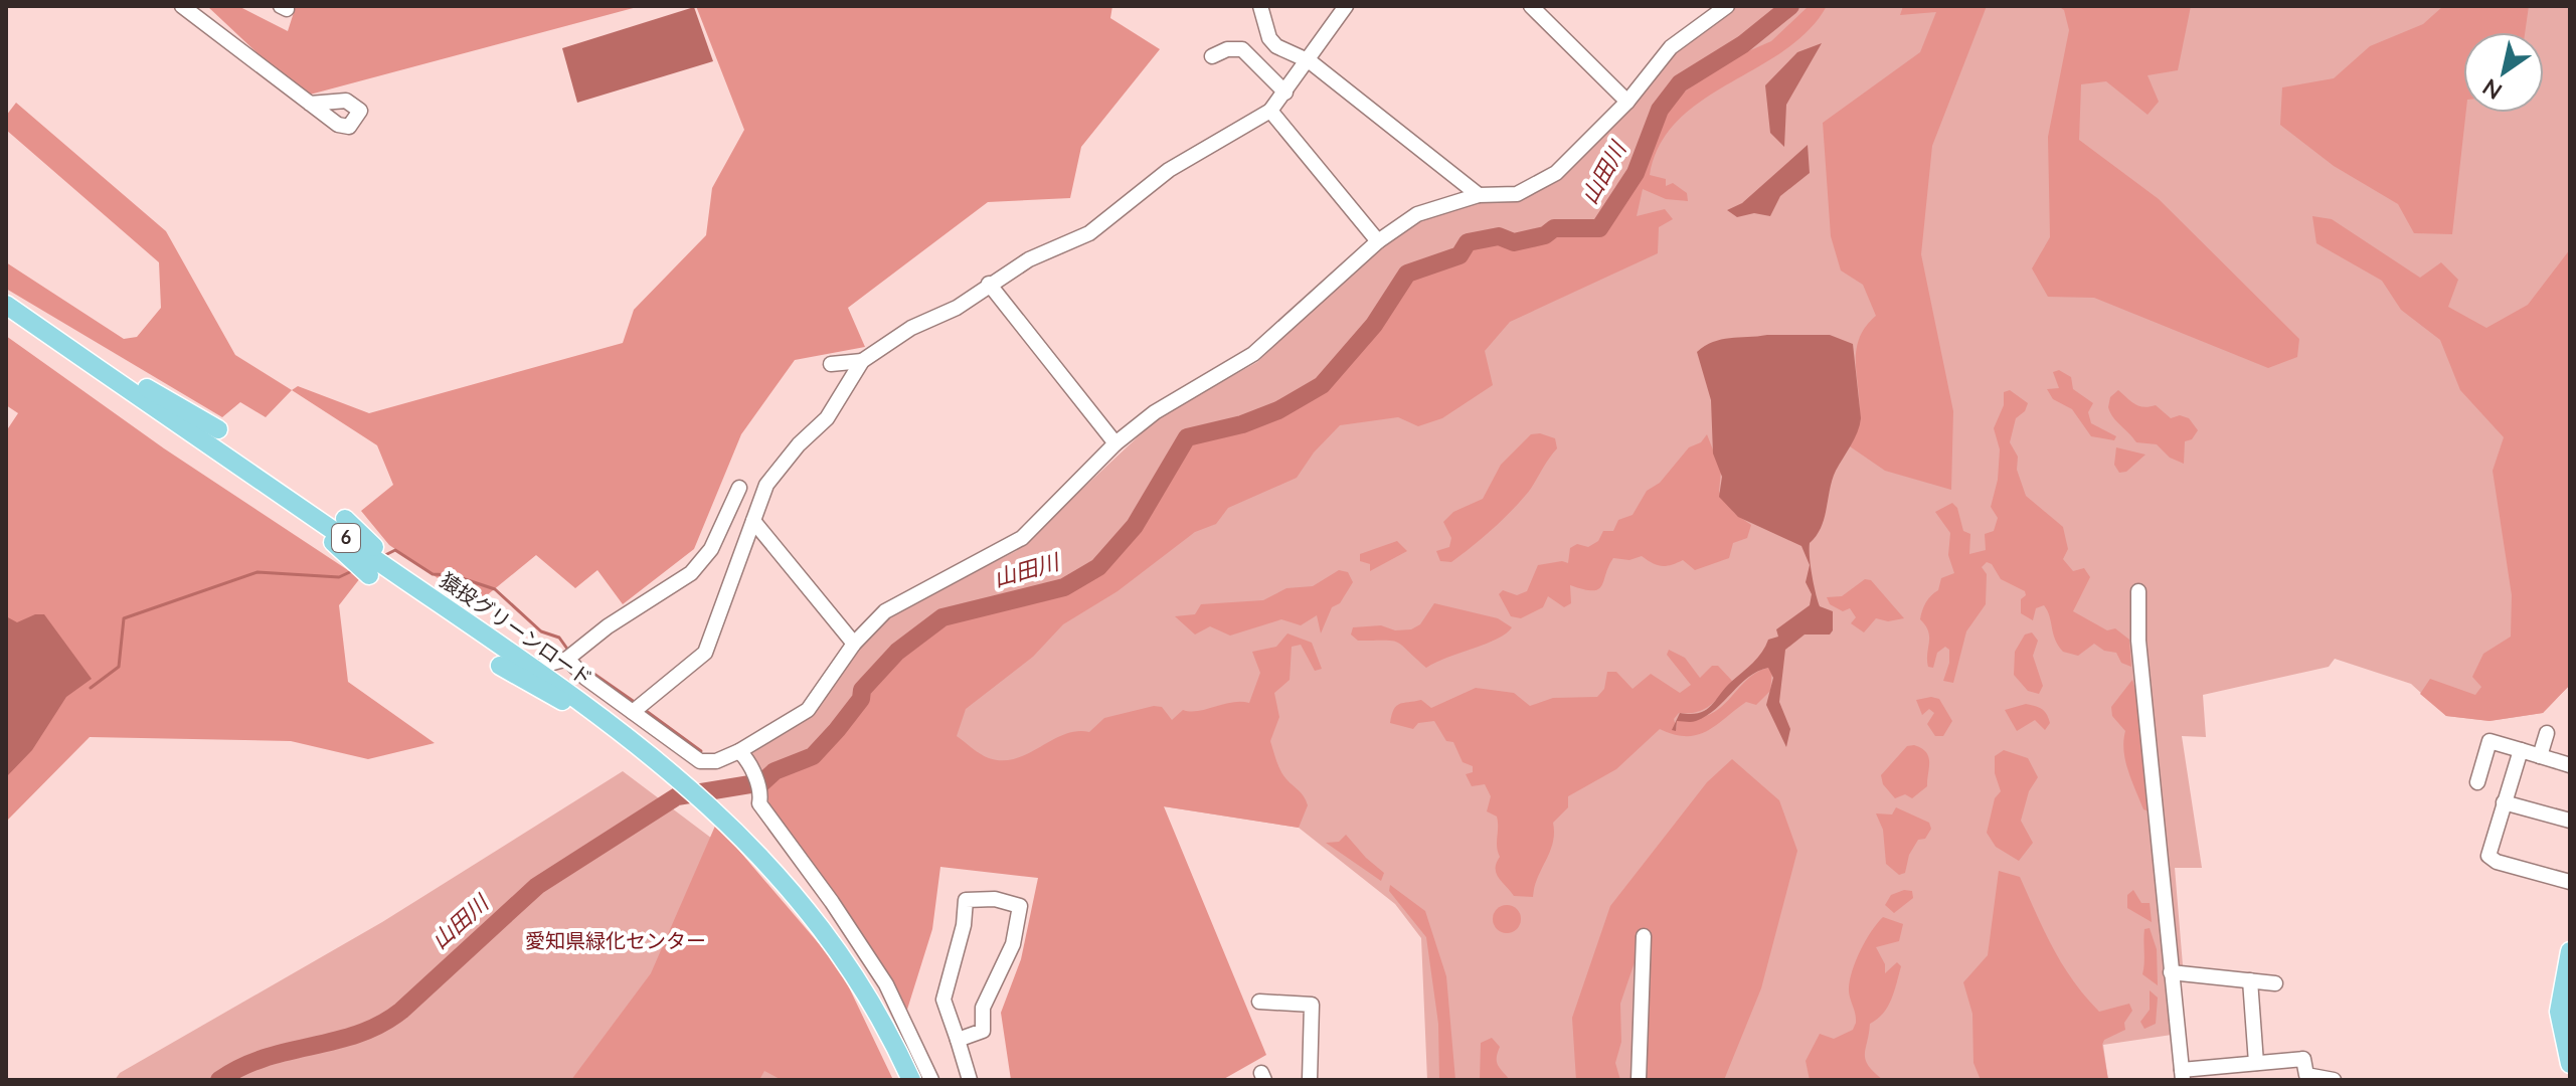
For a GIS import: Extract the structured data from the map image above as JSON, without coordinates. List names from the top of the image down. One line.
{"streets":{"main road":["6","猿投グリーンロード"]},"water":["山田川"],"parks":["愛知県緑化センター"],"north":"bottom left"}
